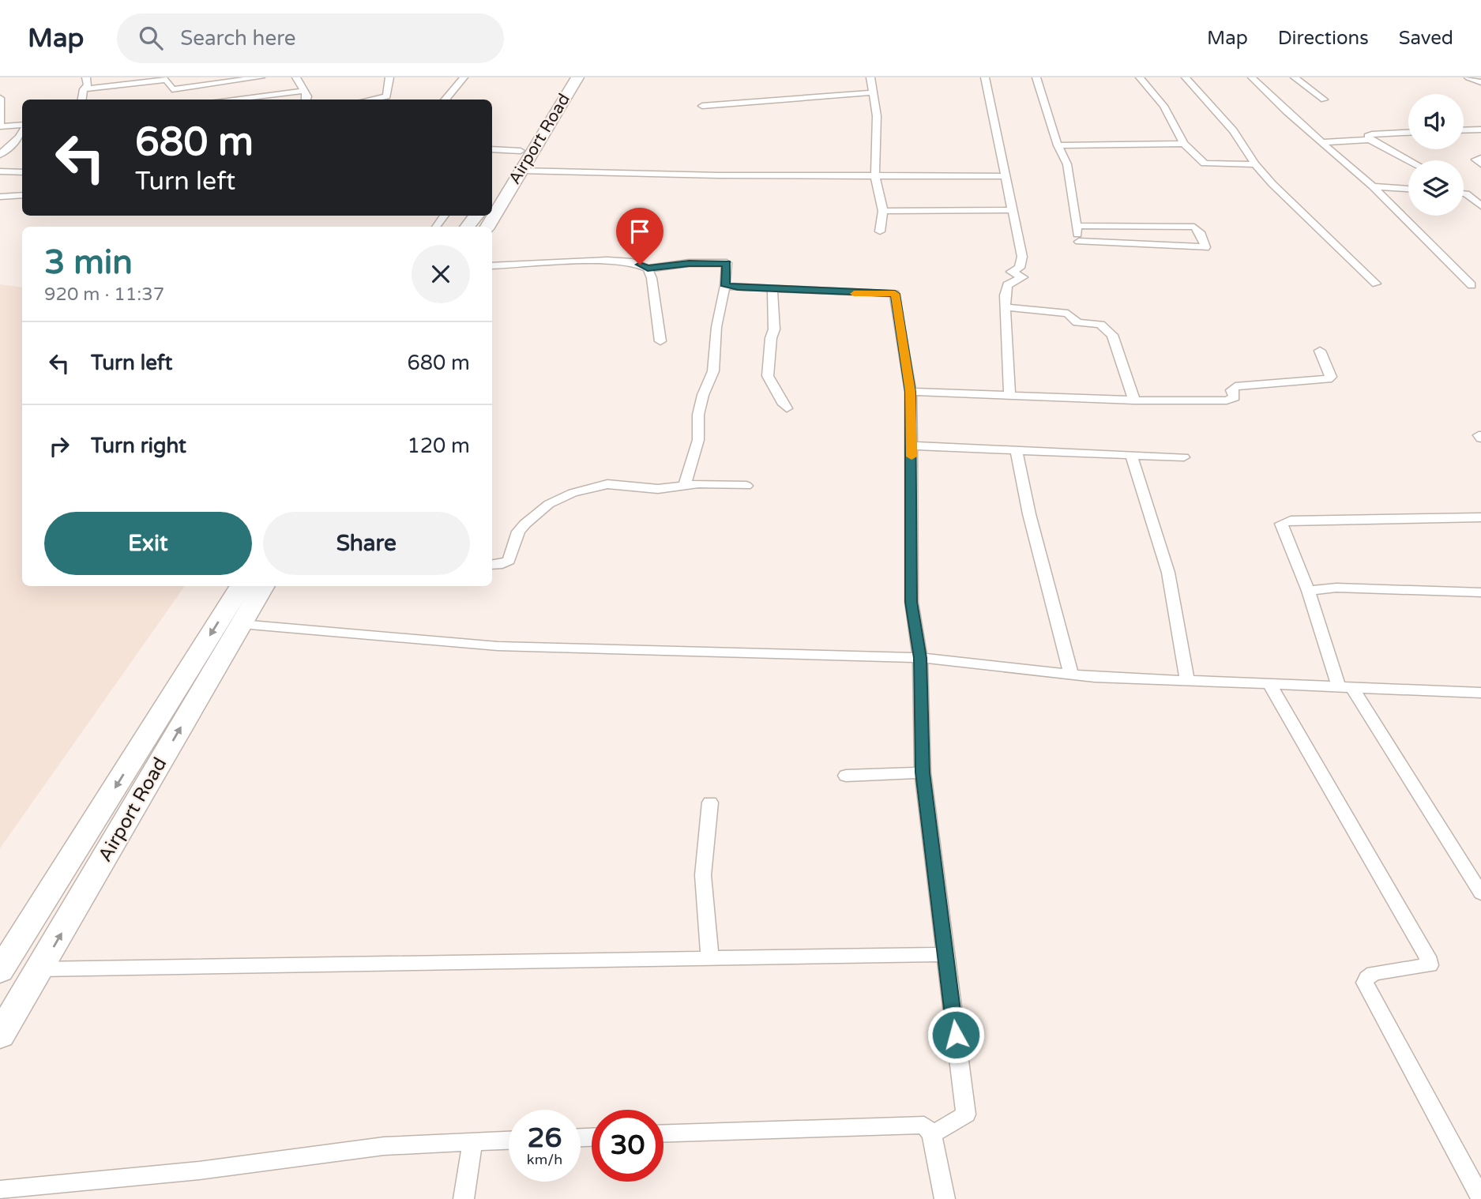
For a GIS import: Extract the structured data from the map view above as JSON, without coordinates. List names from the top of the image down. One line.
{"streets":{"highway":["Airport Road"]},"page":{"header":"Map","search":"Search here","nav":["Map","Directions","Saved"],"turn":["680 m","Turn left"],"heading":["3 min","920 m · 11:37"],"list":[{"name":"Turn left","value":"680 m"},{"name":"Turn right","value":"120 m"}],"buttons":["Exit","Share"],"speed":"26 km/h","limit":"30"}}
